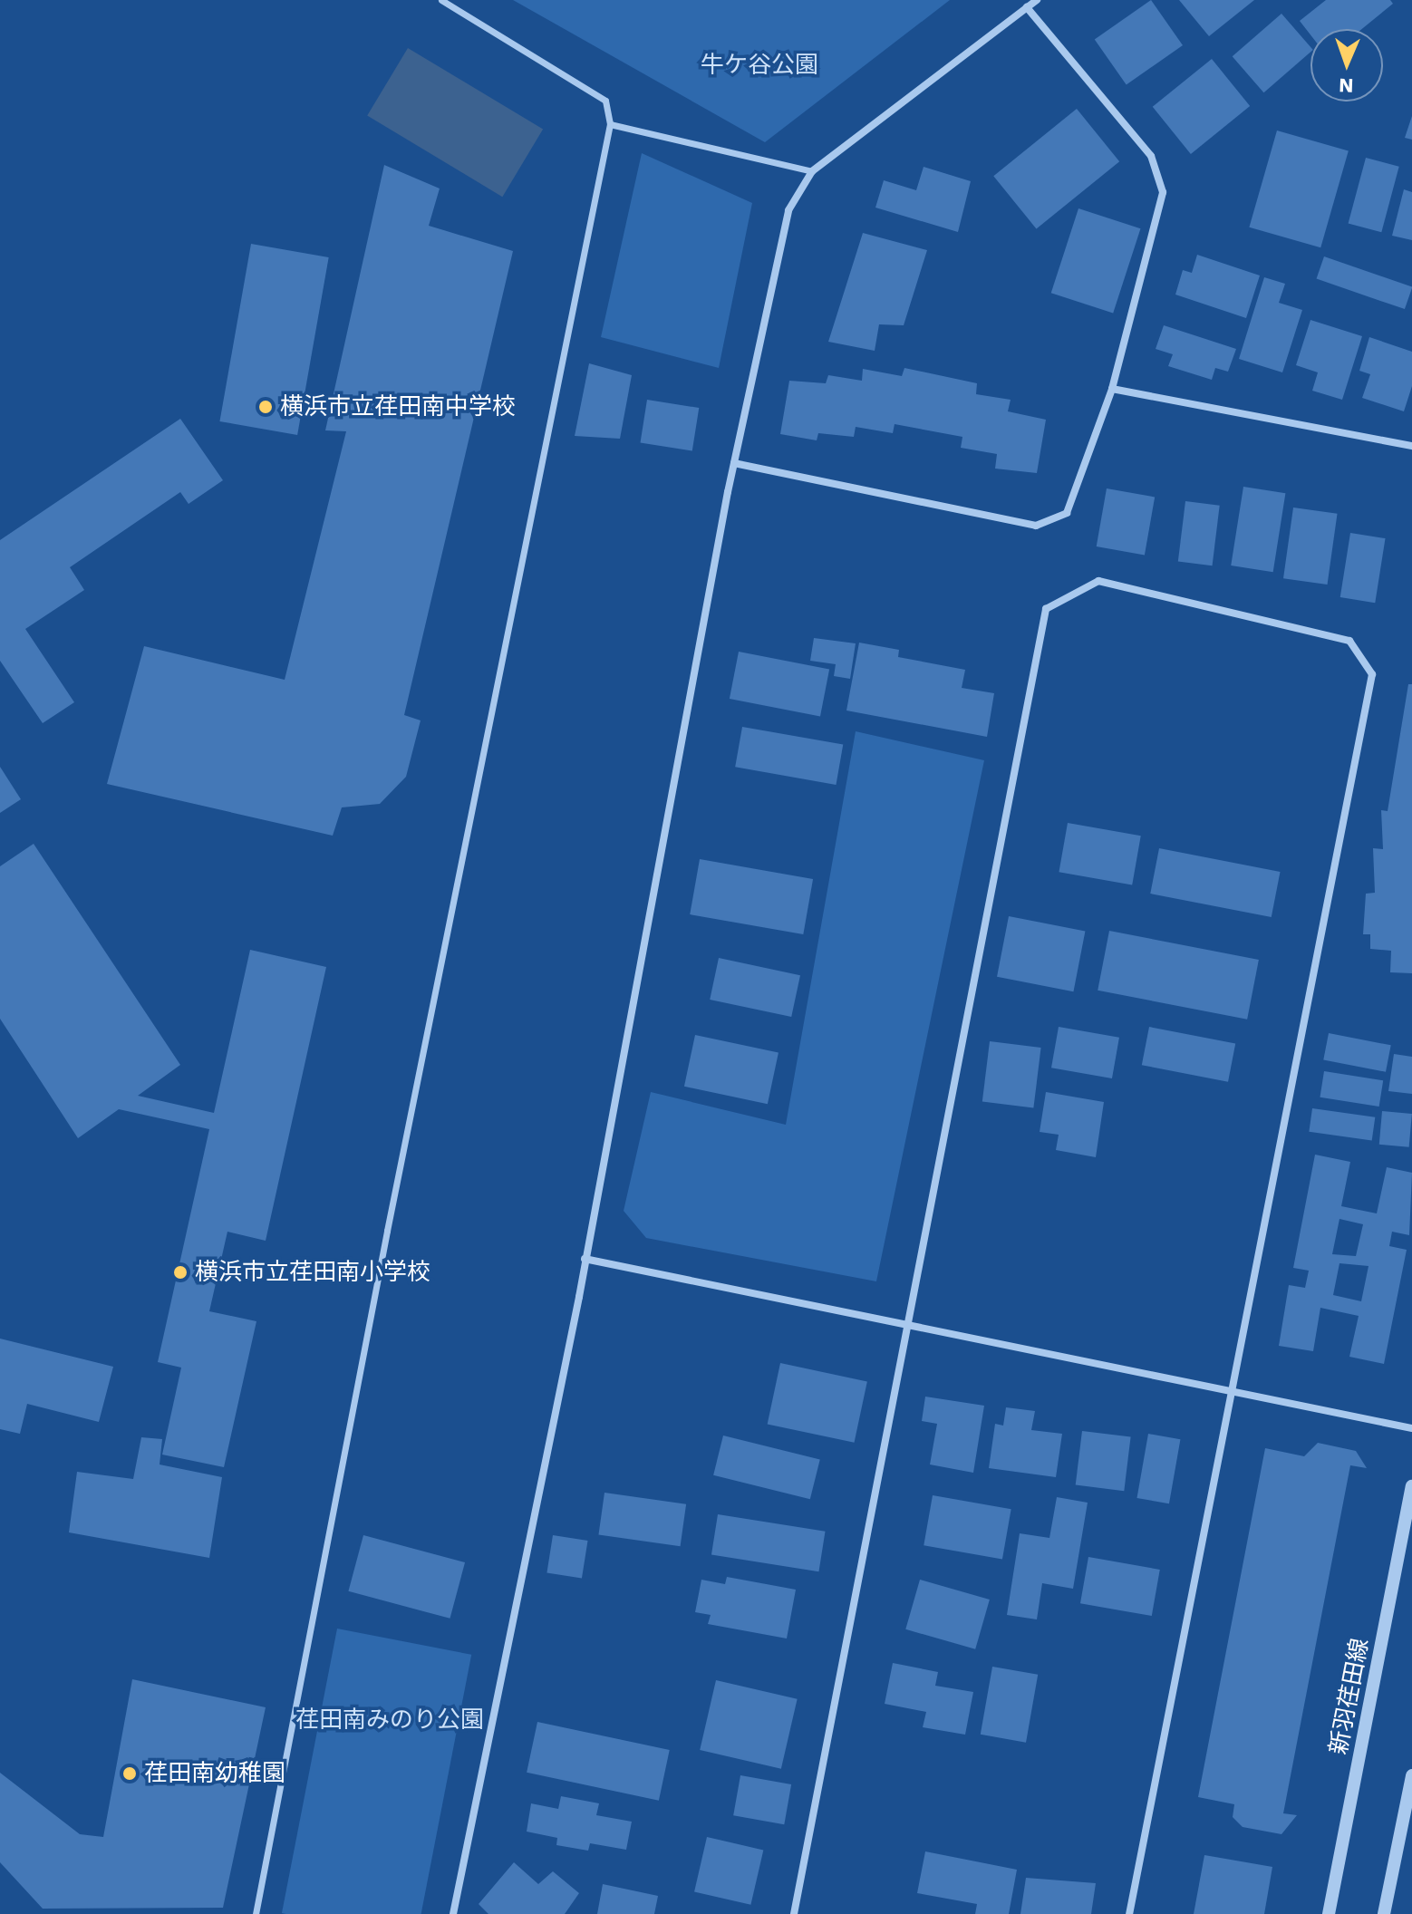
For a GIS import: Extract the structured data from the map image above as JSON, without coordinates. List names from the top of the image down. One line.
{"streets":{"street":["新羽荏田線"]},"parks":["牛ケ谷公園","荏田南みのり公園"],"places":["横浜市立荏田南中学校","横浜市立荏田南小学校","荏田南幼稚園"],"north":"bottom"}
